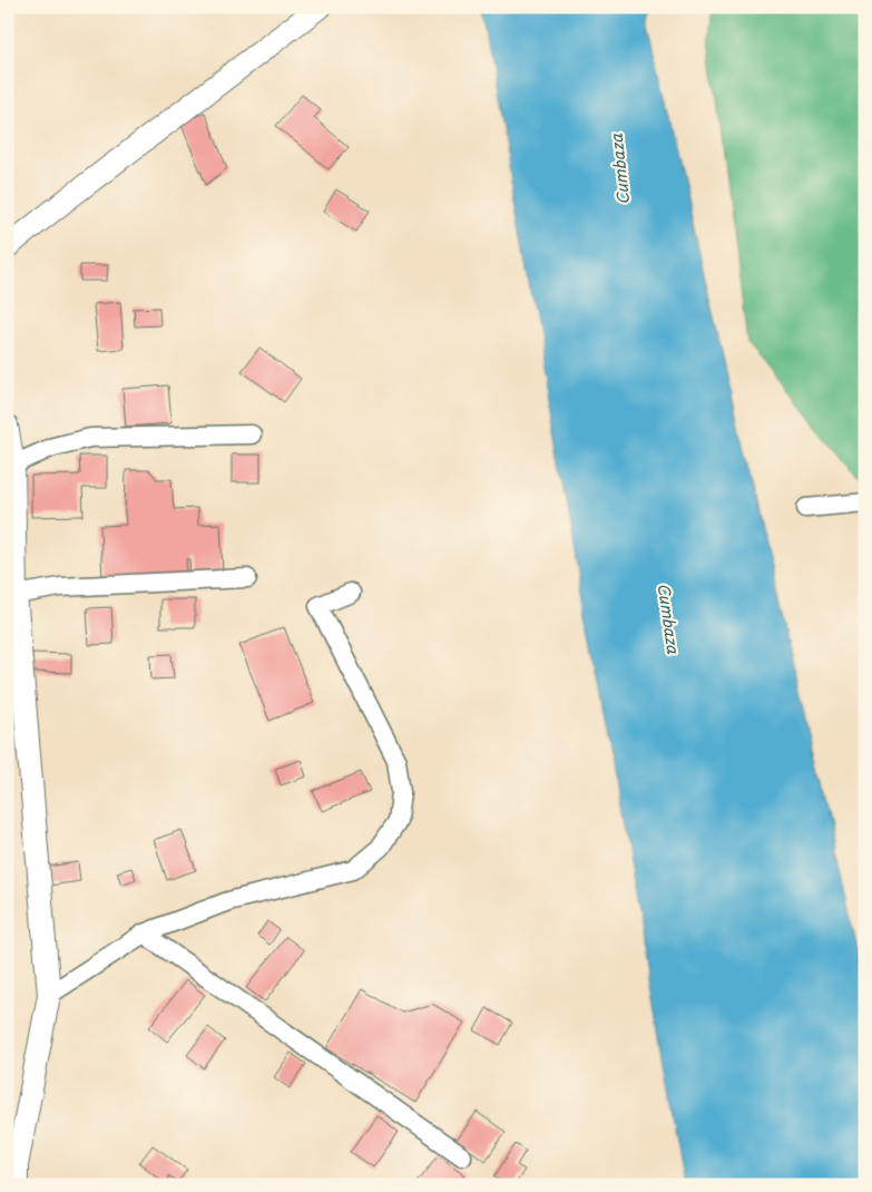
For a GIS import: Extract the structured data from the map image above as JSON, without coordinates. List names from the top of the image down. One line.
{"water":["Cumbaza"]}
